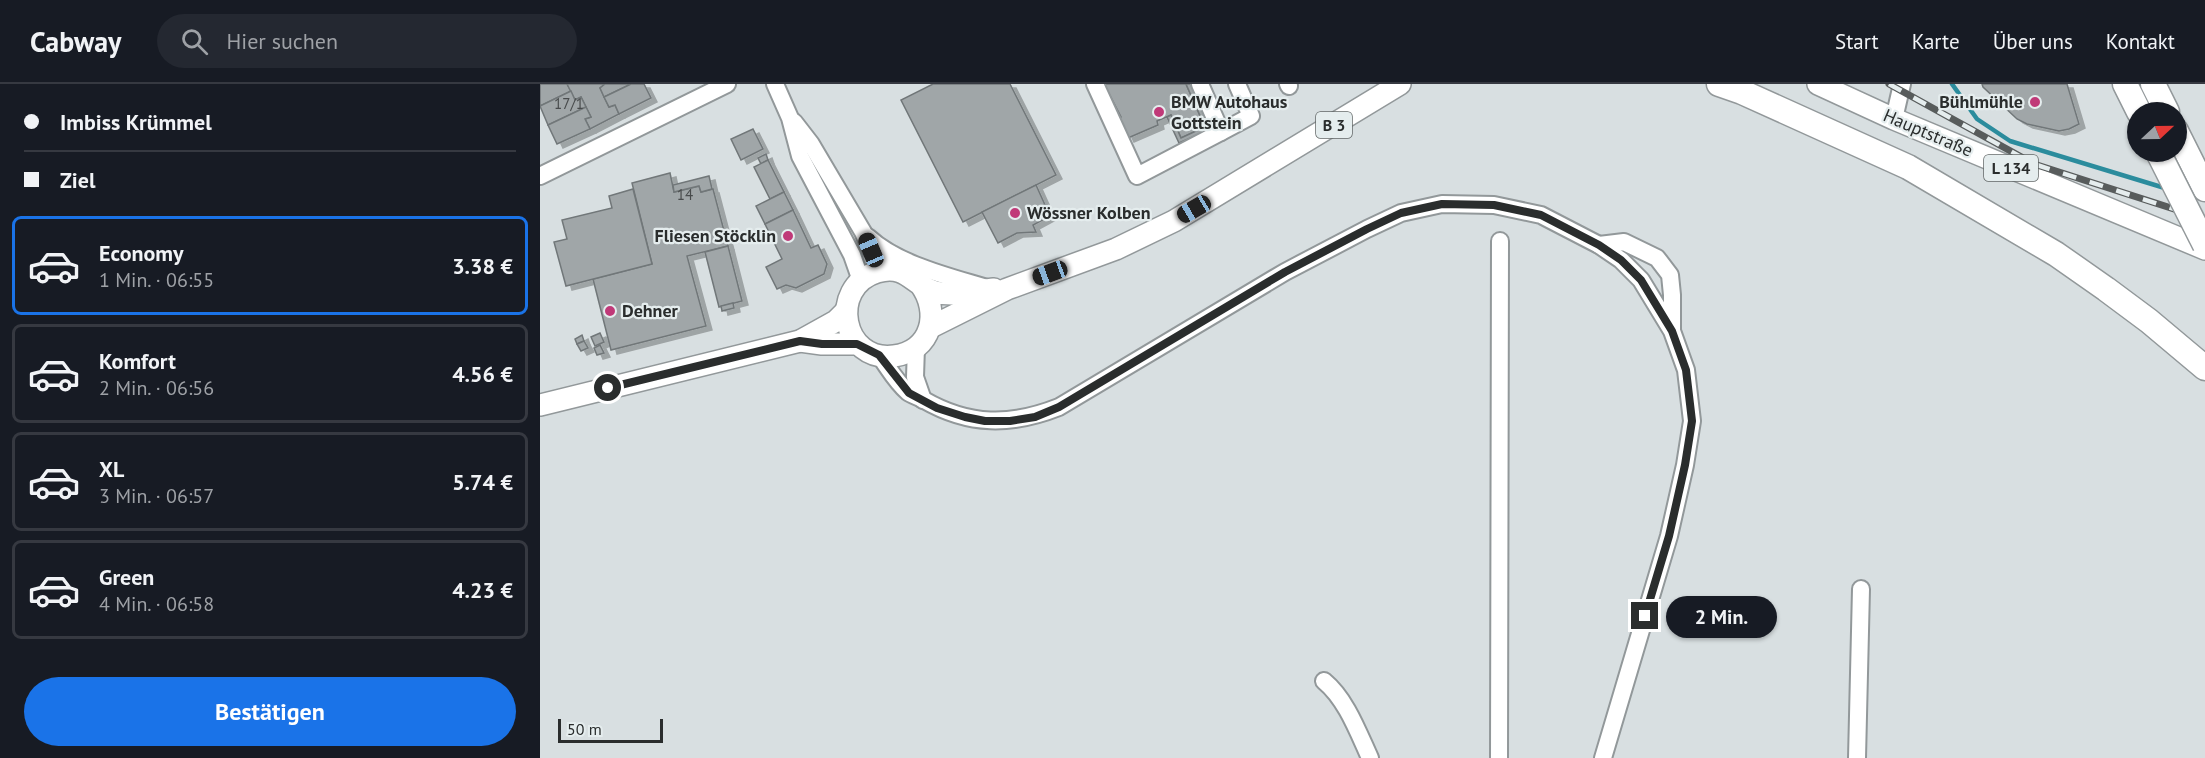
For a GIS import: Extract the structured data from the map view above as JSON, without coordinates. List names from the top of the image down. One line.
{"streets":{"main road":["B 3","Hauptstraße","L 134"]},"places":["Bühlmühle","BMW Autohaus Gottstein","Wössner Kolben","Fliesen Stöcklin","Dehner"],"house_numbers":["17/1","14"],"scale_bar":"50 m","north":"right","page":{"header":"Cabway","search":"Hier suchen","nav":["Start","Karte","Über uns","Kontakt"],"banner":["Imbiss Krümmel","Ziel"],"list":[{"name":"Economy","note":"1 Min. · 06:55","value":"3.38 €"},{"name":"Komfort","note":"2 Min. · 06:56","value":"4.56 €"},{"name":"XL","note":"3 Min. · 06:57","value":"5.74 €"},{"name":"Green","note":"4 Min. · 06:58","value":"4.23 €"}],"bubble":"2 Min.","buttons":"Bestätigen","scale":"50 m"}}
